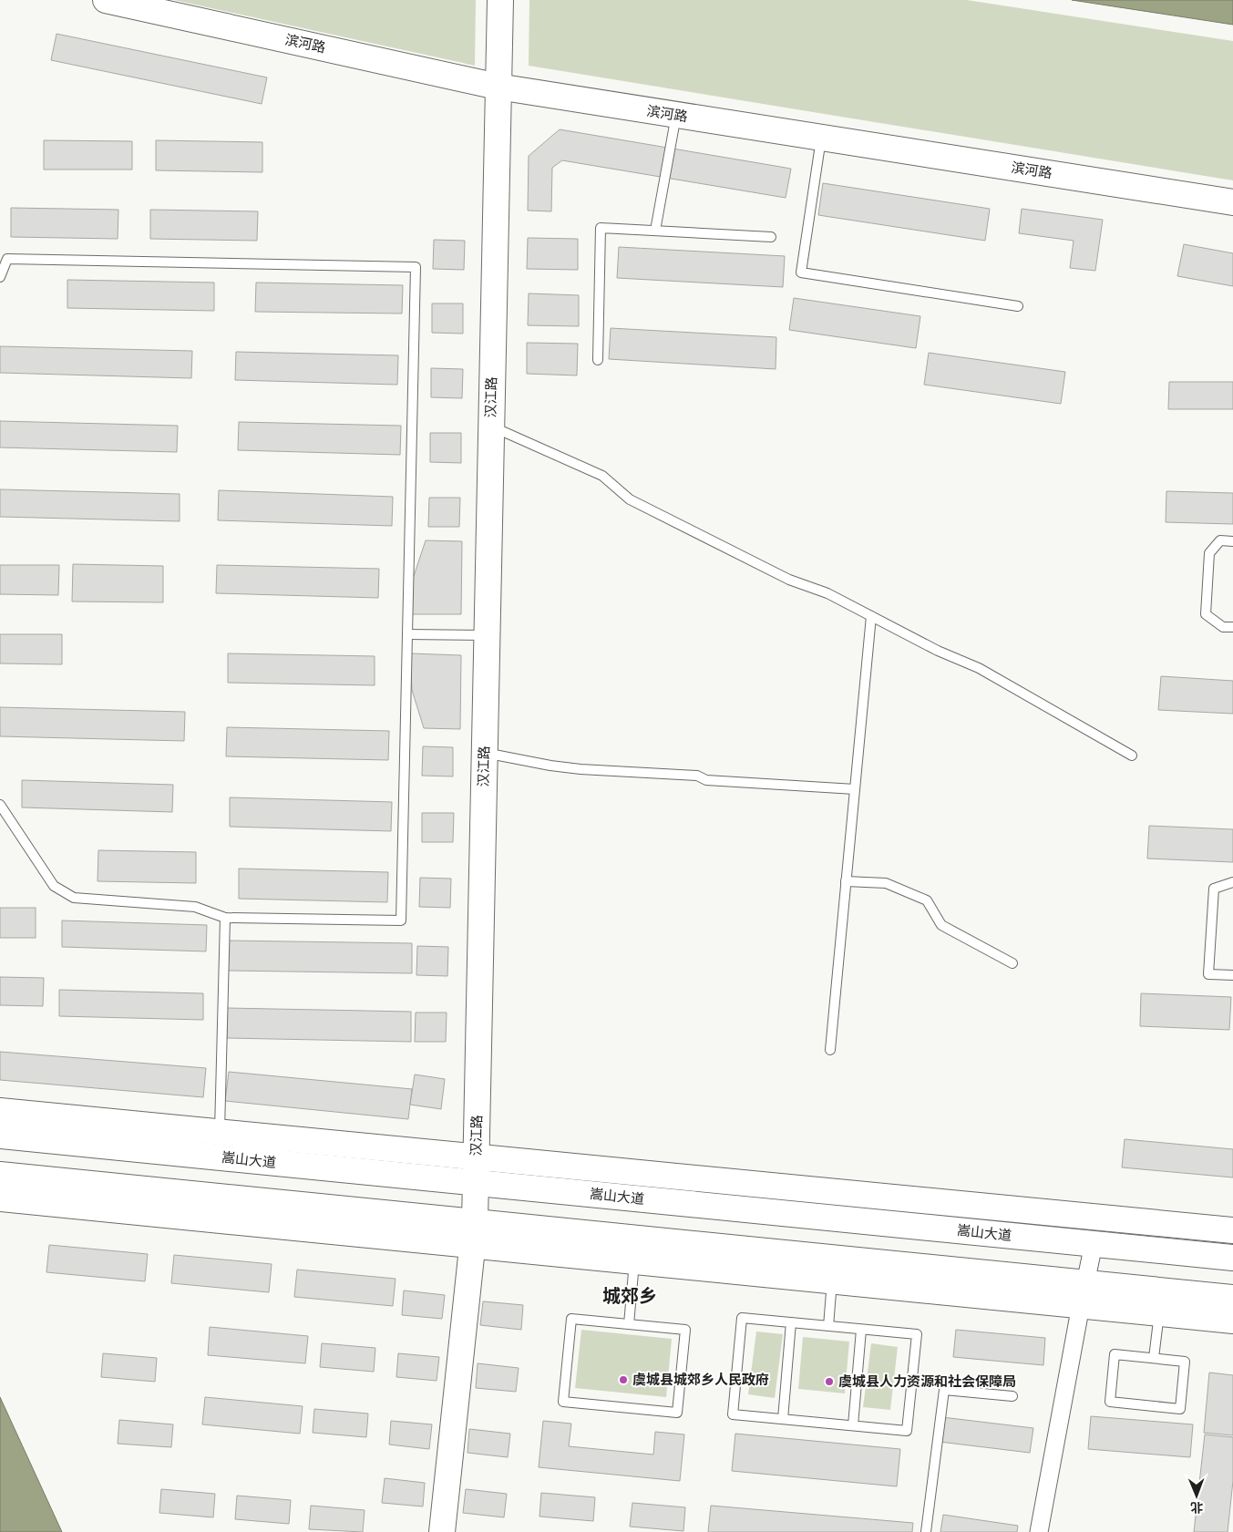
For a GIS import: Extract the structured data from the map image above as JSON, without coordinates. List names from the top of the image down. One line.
{"streets":{"main road":["滨河路","汉江路","嵩山大道"]},"crossings":[["滨河路","汉江路"],["汉江路","嵩山大道"]],"districts":["城郊乡"],"places":["虞城县城郊乡人民政府","虞城县人力资源和社会保障局"],"north":"bottom"}
